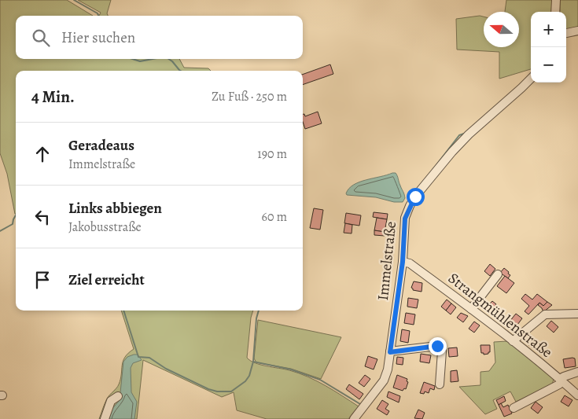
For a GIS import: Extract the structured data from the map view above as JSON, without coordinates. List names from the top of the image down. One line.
{"streets":{"street":["Immelstraße","Strangmühlenstraße"]},"crossings":[["Immelstraße","Strangmühlenstraße"]],"north":"left","page":{"map_buttons":["+","−"],"search":"Hier suchen","heading":["4 Min.","Zu Fuß · 250 m"],"list":[["Geradeaus","Immelstraße","190 m"],["Links abbiegen","Jakobusstraße","60 m"],"Ziel erreicht"]}}
